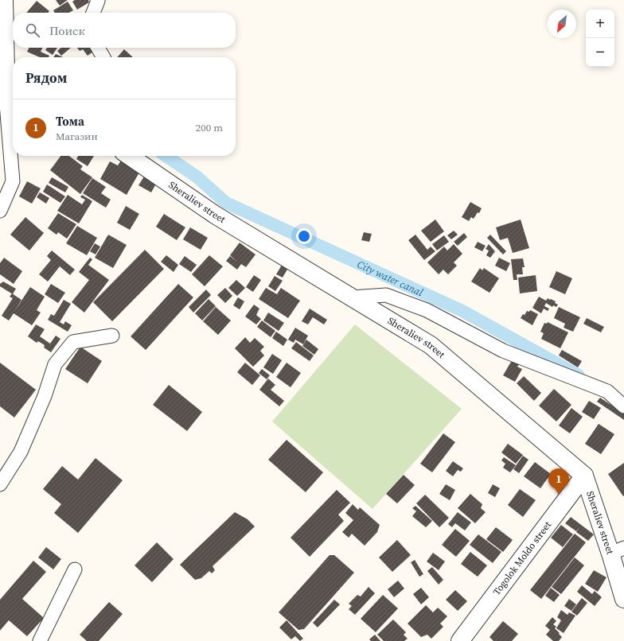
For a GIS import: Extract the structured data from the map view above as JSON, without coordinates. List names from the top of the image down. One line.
{"streets":{"street":["Sheraliev street","Togolok Moldo street"]},"crossings":[["Sheraliev street","Togolok Moldo street"]],"water":["City water canal"],"north":"bottom left","page":{"map_buttons":["+","−"],"search":"Поиск","heading":"Рядом","list":[{"mark":"1","name":"Тома","note":"Магазин","value":"200 m"}],"pins":"1"}}
